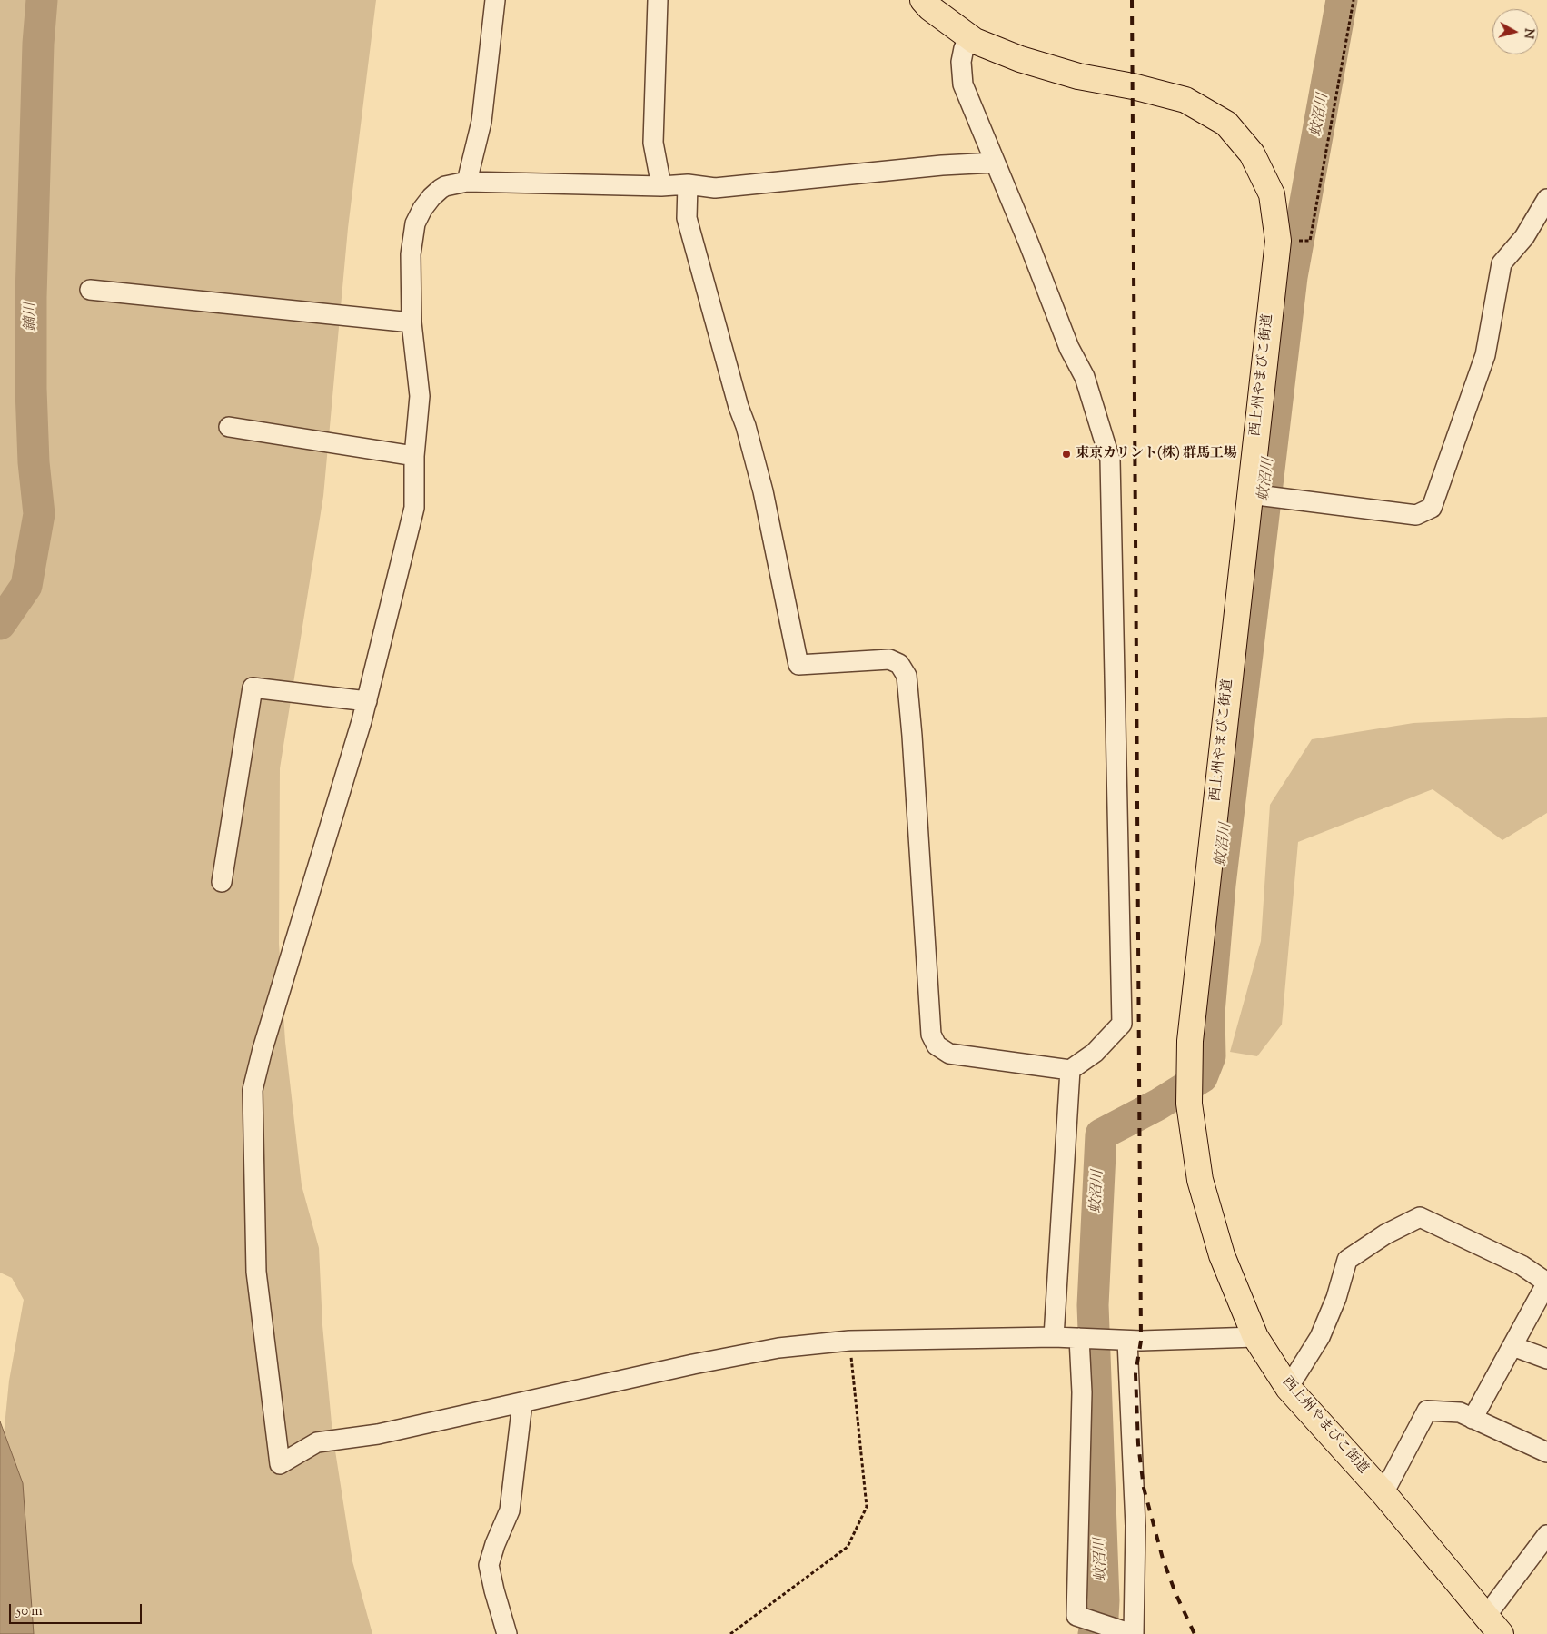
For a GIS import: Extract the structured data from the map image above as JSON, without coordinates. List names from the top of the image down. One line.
{"streets":{"highway":["西上州やまびこ街道"]},"water":["蚊沼川","鏑川"],"places":["東京カリント(株) 群馬工場"],"scale_bar":"50 m","north":"right"}
